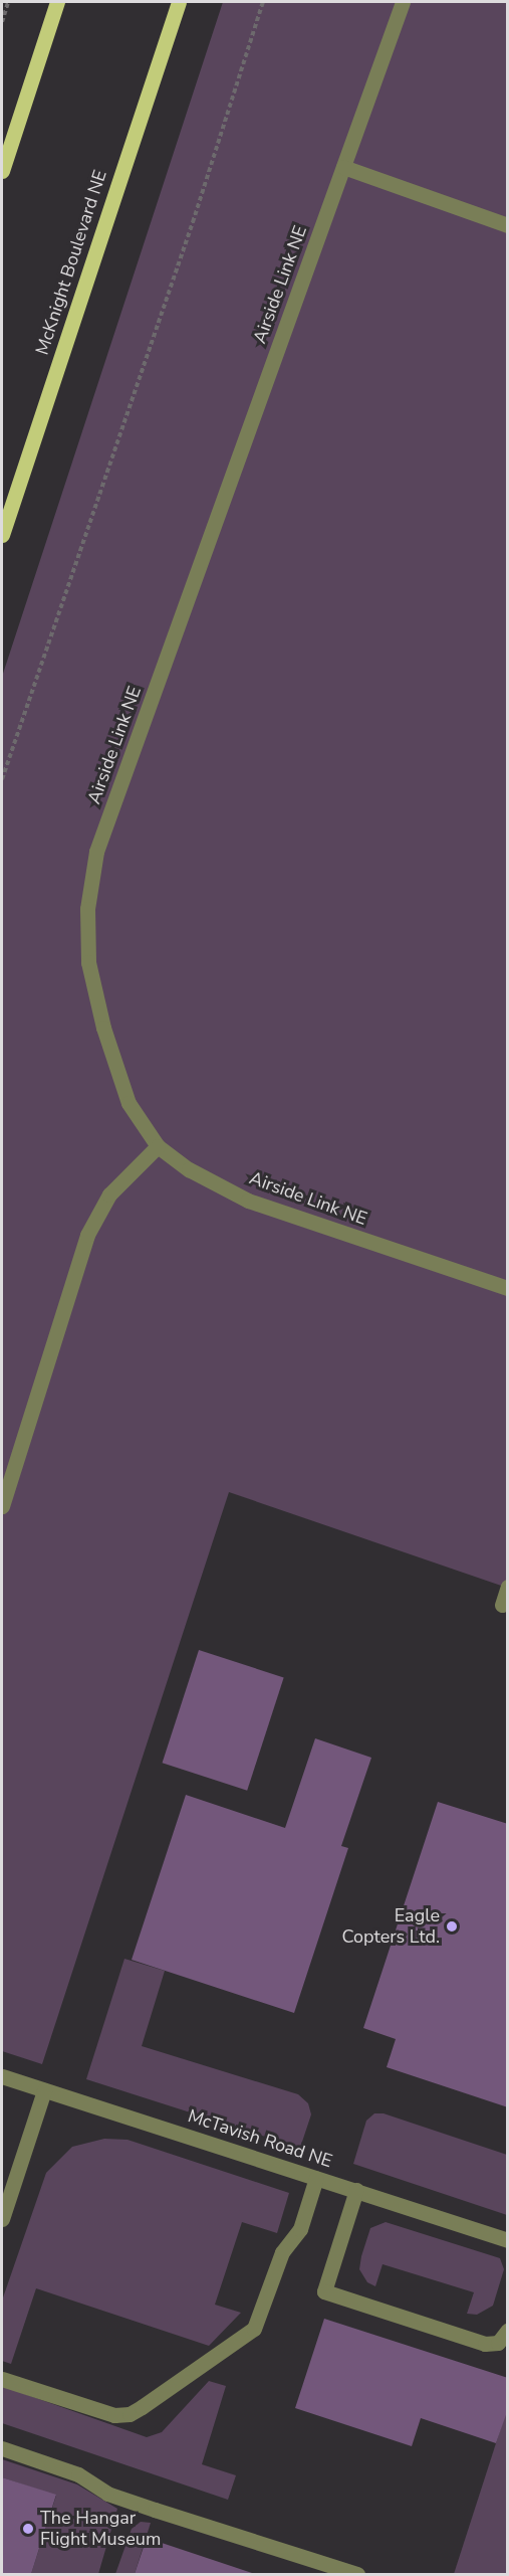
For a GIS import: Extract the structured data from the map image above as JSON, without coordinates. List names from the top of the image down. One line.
{"streets":{"main road":["McKnight Boulevard NE"],"street":["Airside Link NE","McTavish Road NE"]},"places":["Eagle Copters Ltd.","The Hangar Flight Museum"]}
